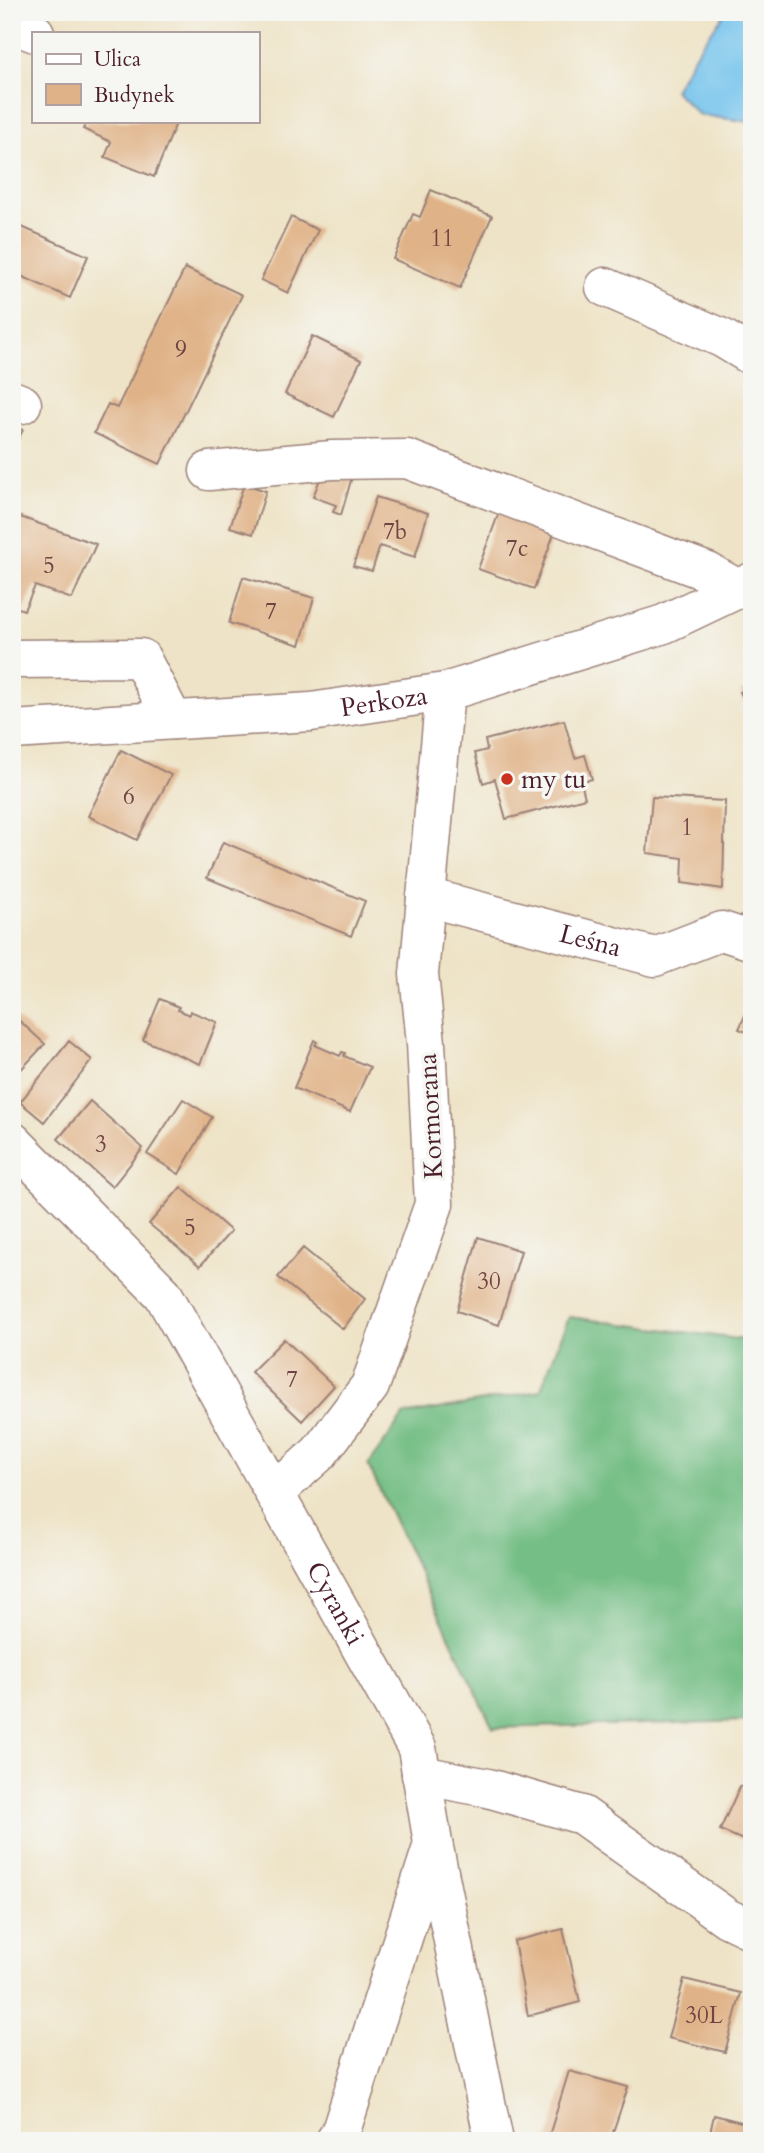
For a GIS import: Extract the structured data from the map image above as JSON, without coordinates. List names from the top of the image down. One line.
{"streets":{"street":["Perkoza","Leśna","Kormorana","Cyranki"]},"crossings":[["Perkoza","Kormorana"],["Leśna","Kormorana"],["Kormorana","Cyranki"]],"places":["my tu"],"house_numbers":["11","9","7b","7c","5","7","6","1","3","5","30","7","30L"],"legend":["Ulica","Budynek"]}
